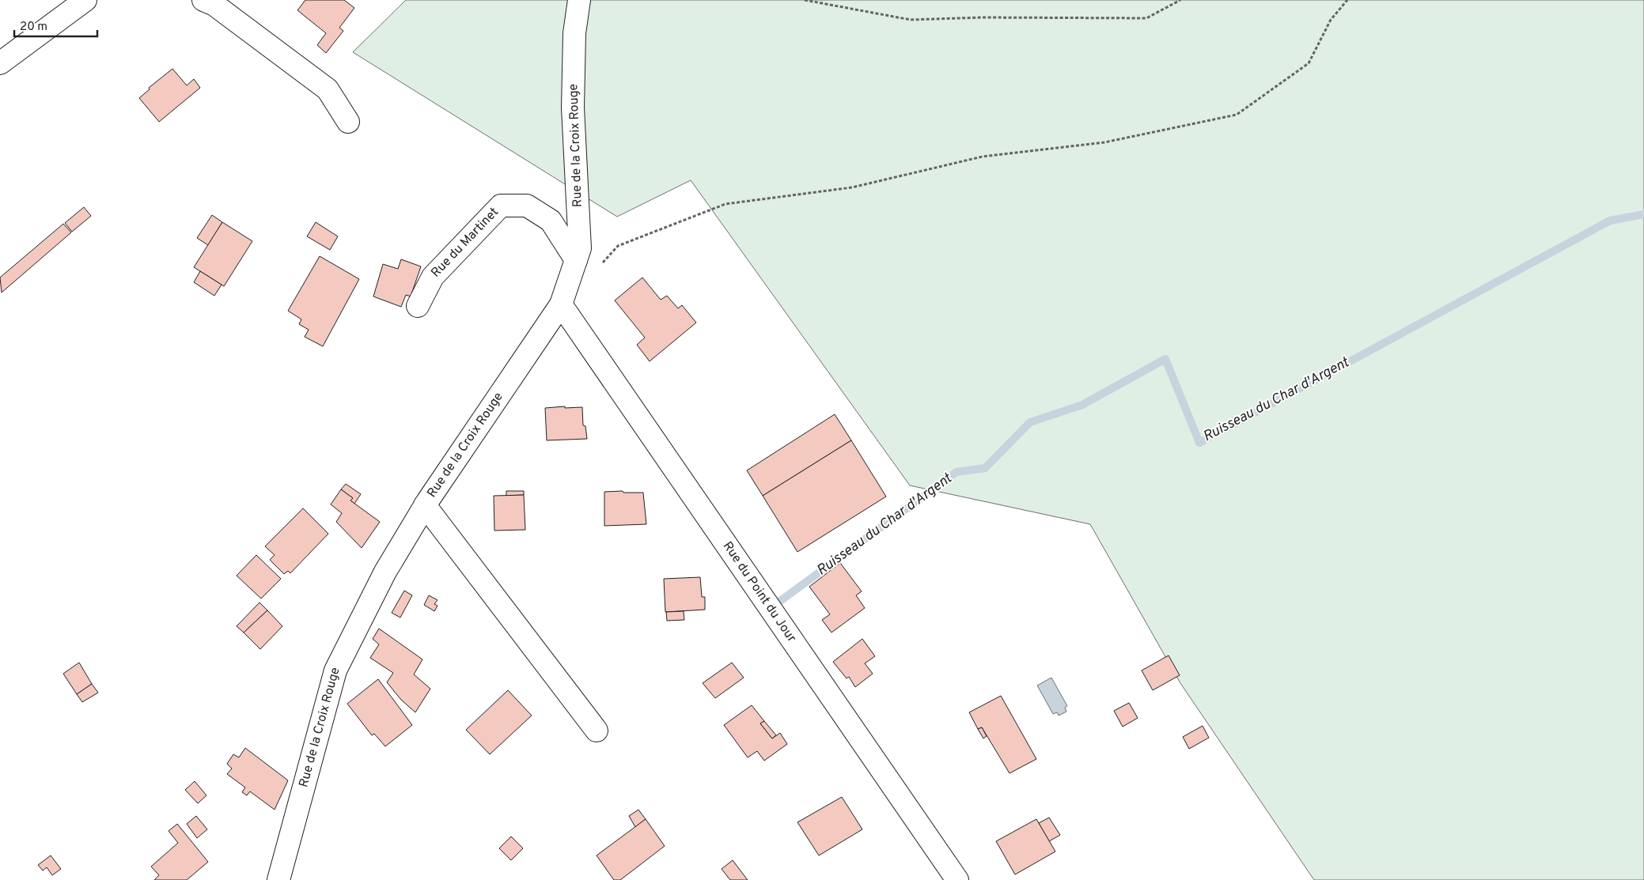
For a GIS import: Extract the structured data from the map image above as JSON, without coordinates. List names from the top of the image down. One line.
{"streets":{"street":["Rue de la Croix Rouge","Rue du Martinet","Rue du Point du Jour"]},"crossings":[["Rue de la Croix Rouge","Rue du Martinet"],["Rue de la Croix Rouge","Rue du Point du Jour"]],"water":["Ruisseau du Char d'Argent"],"scale_bar":"20 m"}
